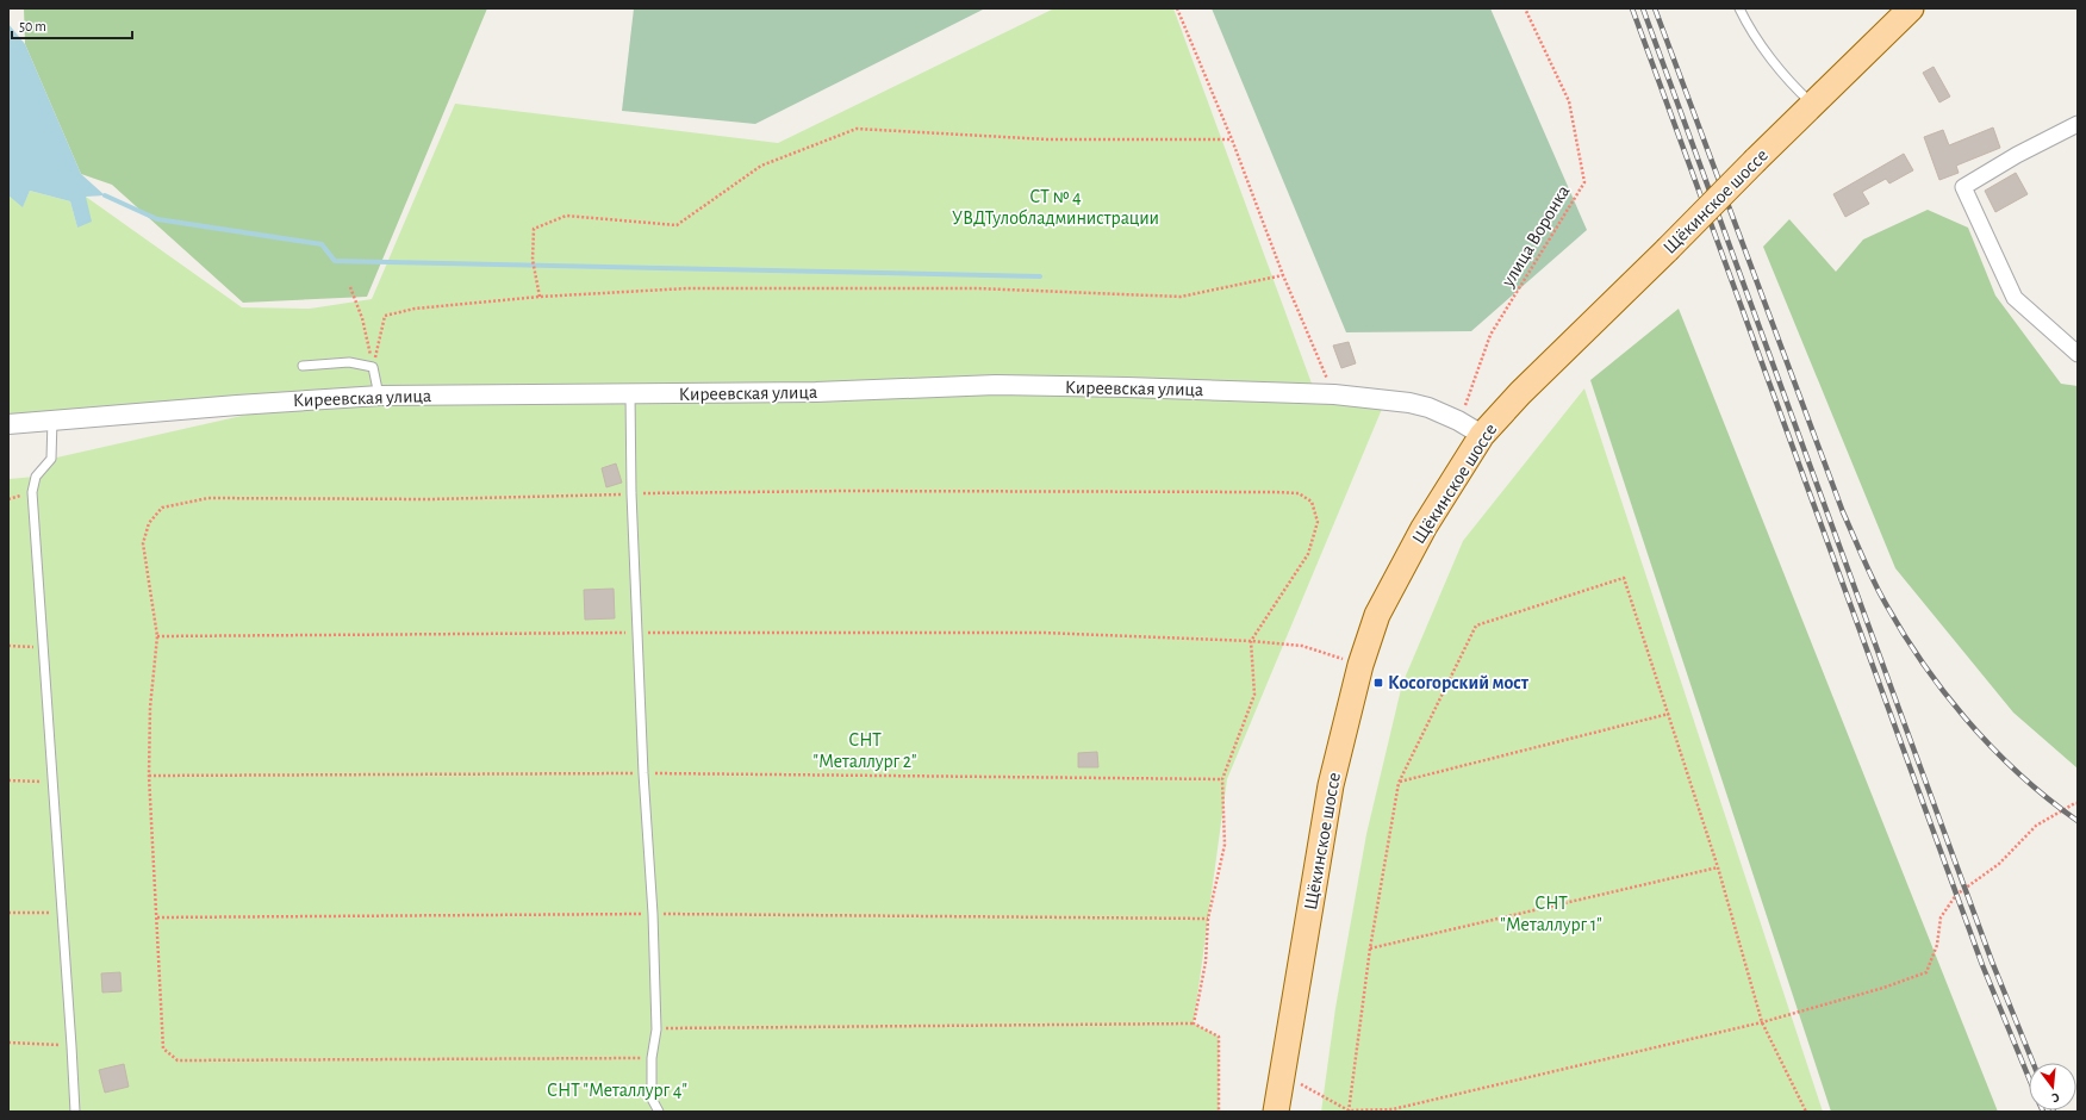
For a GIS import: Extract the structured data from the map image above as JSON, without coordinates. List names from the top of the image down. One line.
{"streets":{"main road":["Щёкинское шоссе"],"street":["Киреевская улица"],"path":["улица Воронка"]},"crossings":[["Щёкинское шоссе","Киреевская улица"],["улица Воронка","Киреевская улица"]],"parks":["СТ № 4 УВДТулобладминистрации","СНТ \"Металлург 2\"","СНТ \"Металлург 1\"","СНТ \"Металлург 4\""],"places":{"transit":["Косогорский мост"]},"scale_bar":"50 m","north":"bottom"}
